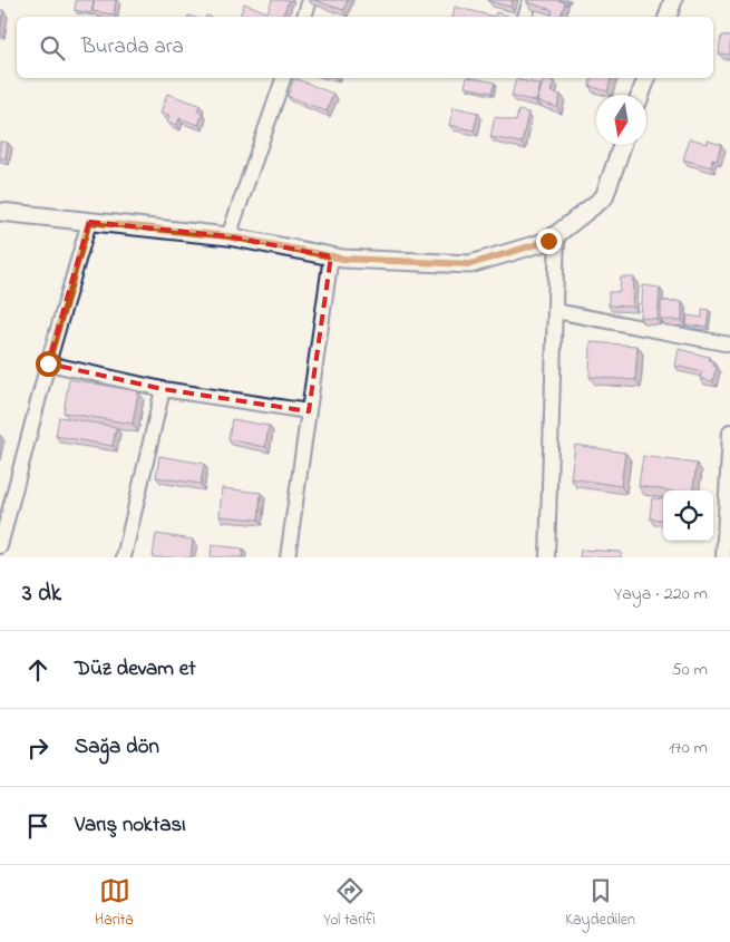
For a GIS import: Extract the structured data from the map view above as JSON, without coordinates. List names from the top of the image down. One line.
{"north":"bottom","page":{"search":"Burada ara","heading":["3 dk","Yaya · 220 m"],"list":[["Düz devam et","50 m"],["Sağa dön","170 m"],"Varış noktası"],"nav":["Harita","Yol tarifi","Kaydedilen"]}}
